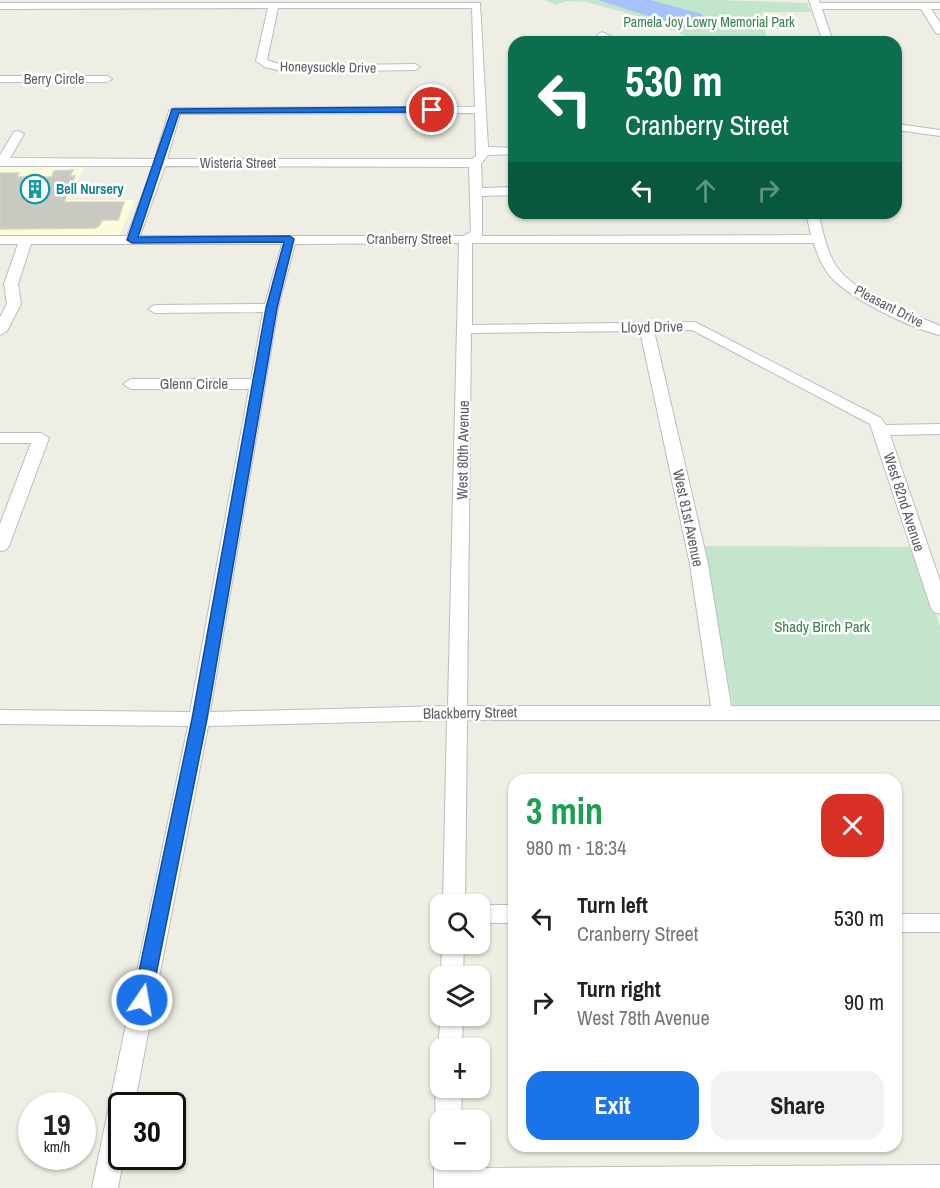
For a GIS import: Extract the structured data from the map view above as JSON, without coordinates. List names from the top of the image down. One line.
{"streets":{"street":["Honeysuckle Drive","Berry Circle","Wisteria Street","Cranberry Street","Pleasant Drive","Lloyd Drive","Glenn Circle","West 80th Avenue","West 82nd Avenue","West 81st Avenue","Blackberry Street"]},"crossings":[["Honeysuckle Drive","West 80th Avenue"],["Wisteria Street","West 80th Avenue"],["Cranberry Street","Pleasant Drive"],["Cranberry Street","West 80th Avenue"],["Lloyd Drive","West 80th Avenue"],["Lloyd Drive","West 82nd Avenue"],["Lloyd Drive","West 81st Avenue"],["West 80th Avenue","Blackberry Street"],["West 81st Avenue","Blackberry Street"]],"parks":["Pamela Joy Lowry Memorial Park","Shady Birch Park"],"places":{"building":["Bell Nursery"]},"page":{"turn":["530 m","Cranberry Street"],"heading":["3 min","980 m · 18:34"],"list":[{"name":"Turn left","note":"Cranberry Street","value":"530 m"},{"name":"Turn right","note":"West 78th Avenue","value":"90 m"}],"map_buttons":["+","−"],"buttons":["Exit","Share"],"speed":"19 km/h","limit":"30"}}
